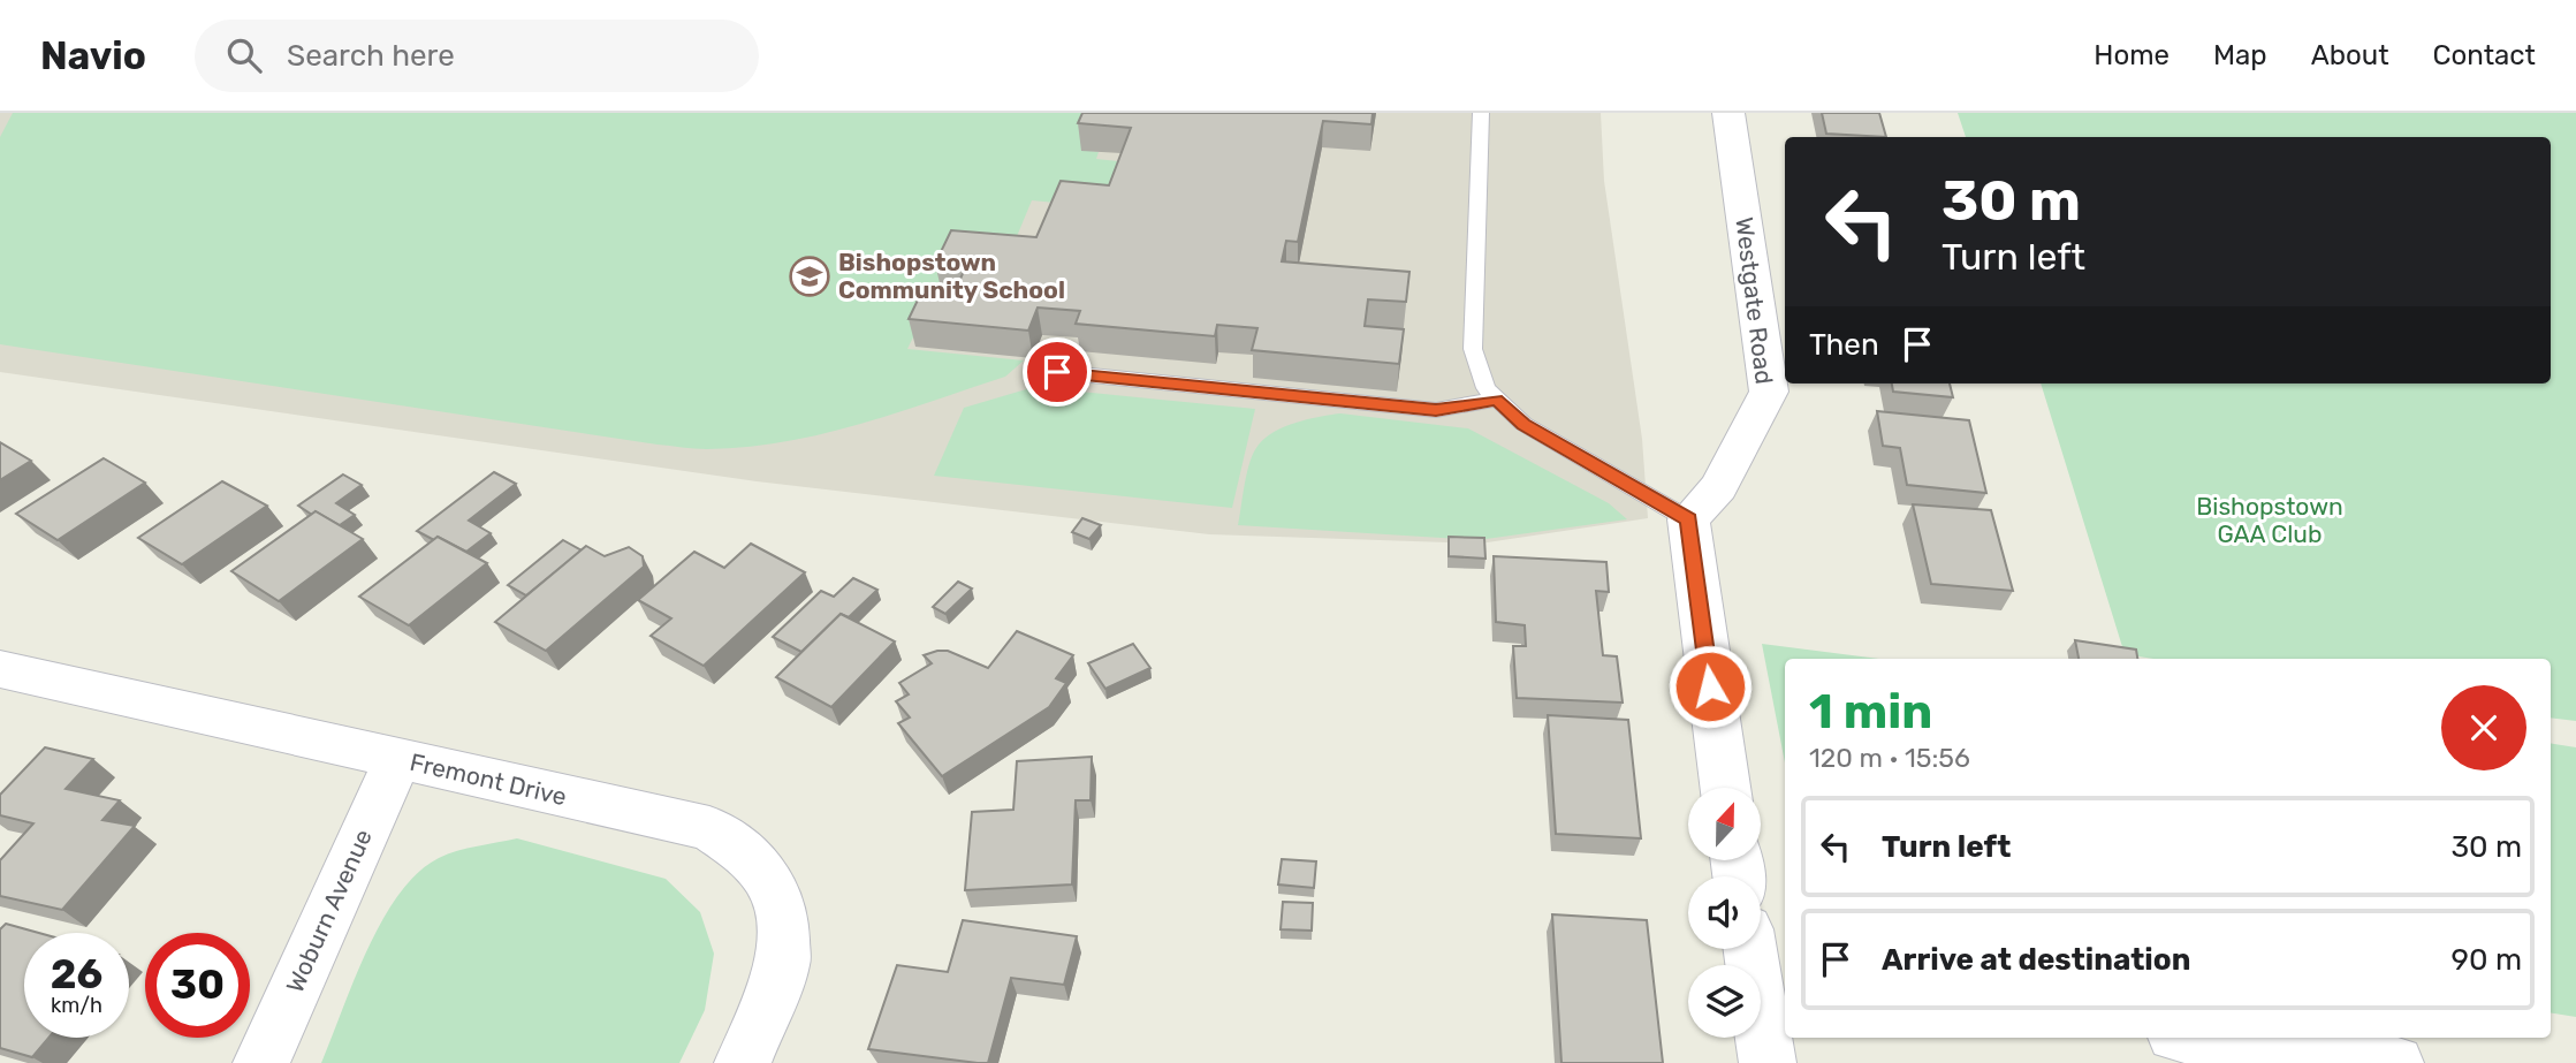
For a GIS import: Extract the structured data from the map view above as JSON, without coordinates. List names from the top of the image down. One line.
{"streets":{"street":["Westgate Road","Fremont Drive","Woburn Avenue"]},"crossings":[["Fremont Drive","Woburn Avenue"]],"parks":["Bishopstown GAA Club"],"places":{"school or university":["Bishopstown Community School"]},"north":"top","page":{"header":"Navio","search":"Search here","nav":["Home","Map","About","Contact"],"turn":["30 m","Turn left"],"then":"Then","heading":["1 min","120 m · 15:56"],"list":[{"name":"Turn left","value":"30 m"},{"name":"Arrive at destination","value":"90 m"}],"speed":"26 km/h","limit":"30"}}
